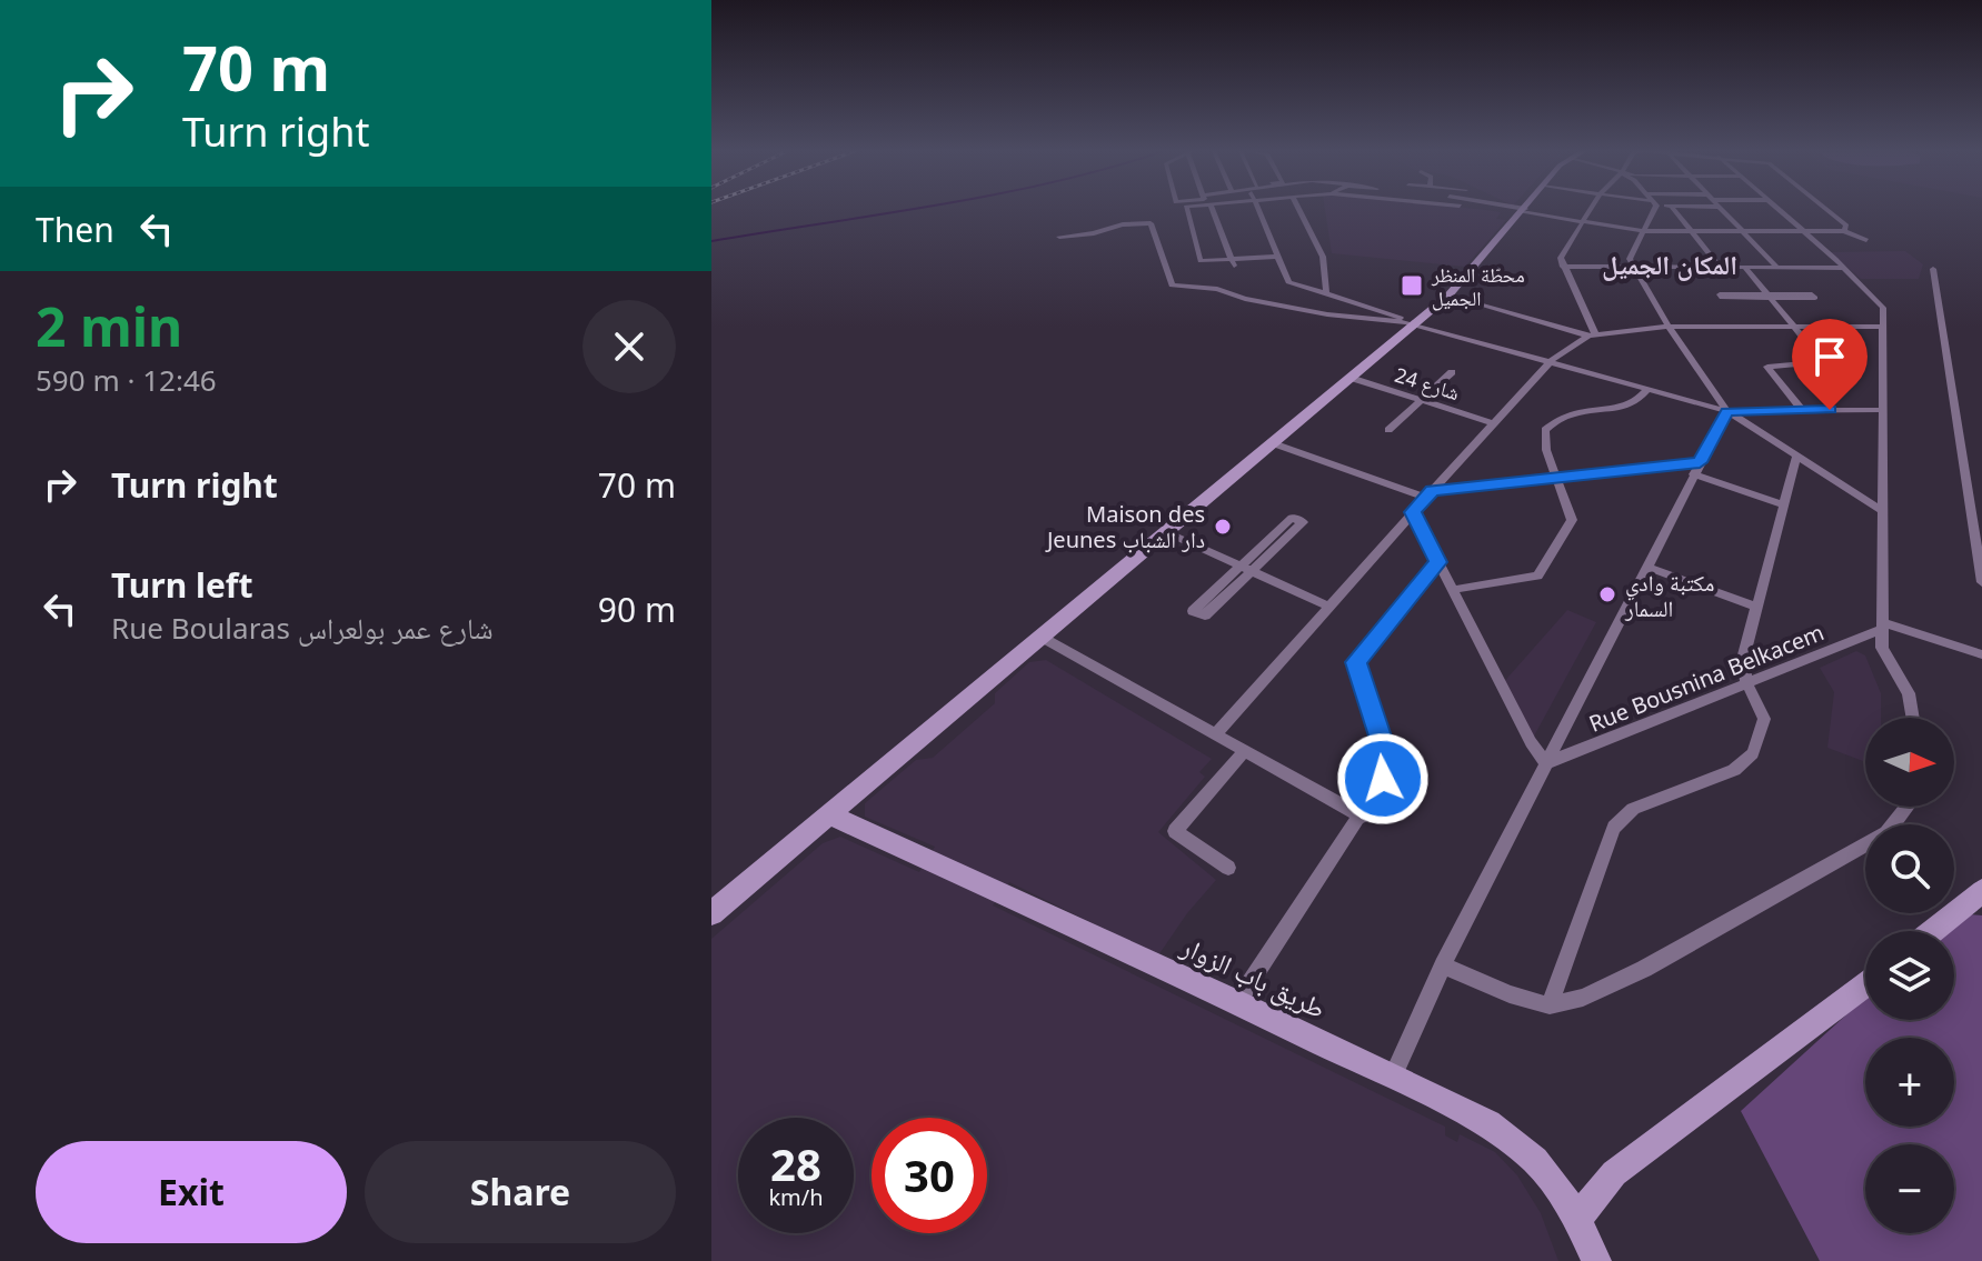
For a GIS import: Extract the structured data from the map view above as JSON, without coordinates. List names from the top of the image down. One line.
{"streets":{"main road":["طريق باب الزوار"],"street":["شارع 24","Rue Bousnina Belkacem"]},"districts":["المكان الجميل"],"places":{"transit":["محطّة المنظر الجميل"],"other":["Maison des Jeunes دار الشباب","مكتبة وادي السمار"]},"north":"right","page":{"turn":["70 m","Turn right"],"then":"Then","heading":["2 min","590 m · 12:46"],"list":[{"name":"Turn right","value":"70 m"},{"name":"Turn left","note":"Rue Boularas شارع عمر بولعراس","value":"90 m"}],"map_buttons":["+","−"],"speed":"28 km/h","limit":"30","buttons":["Exit","Share"]}}
